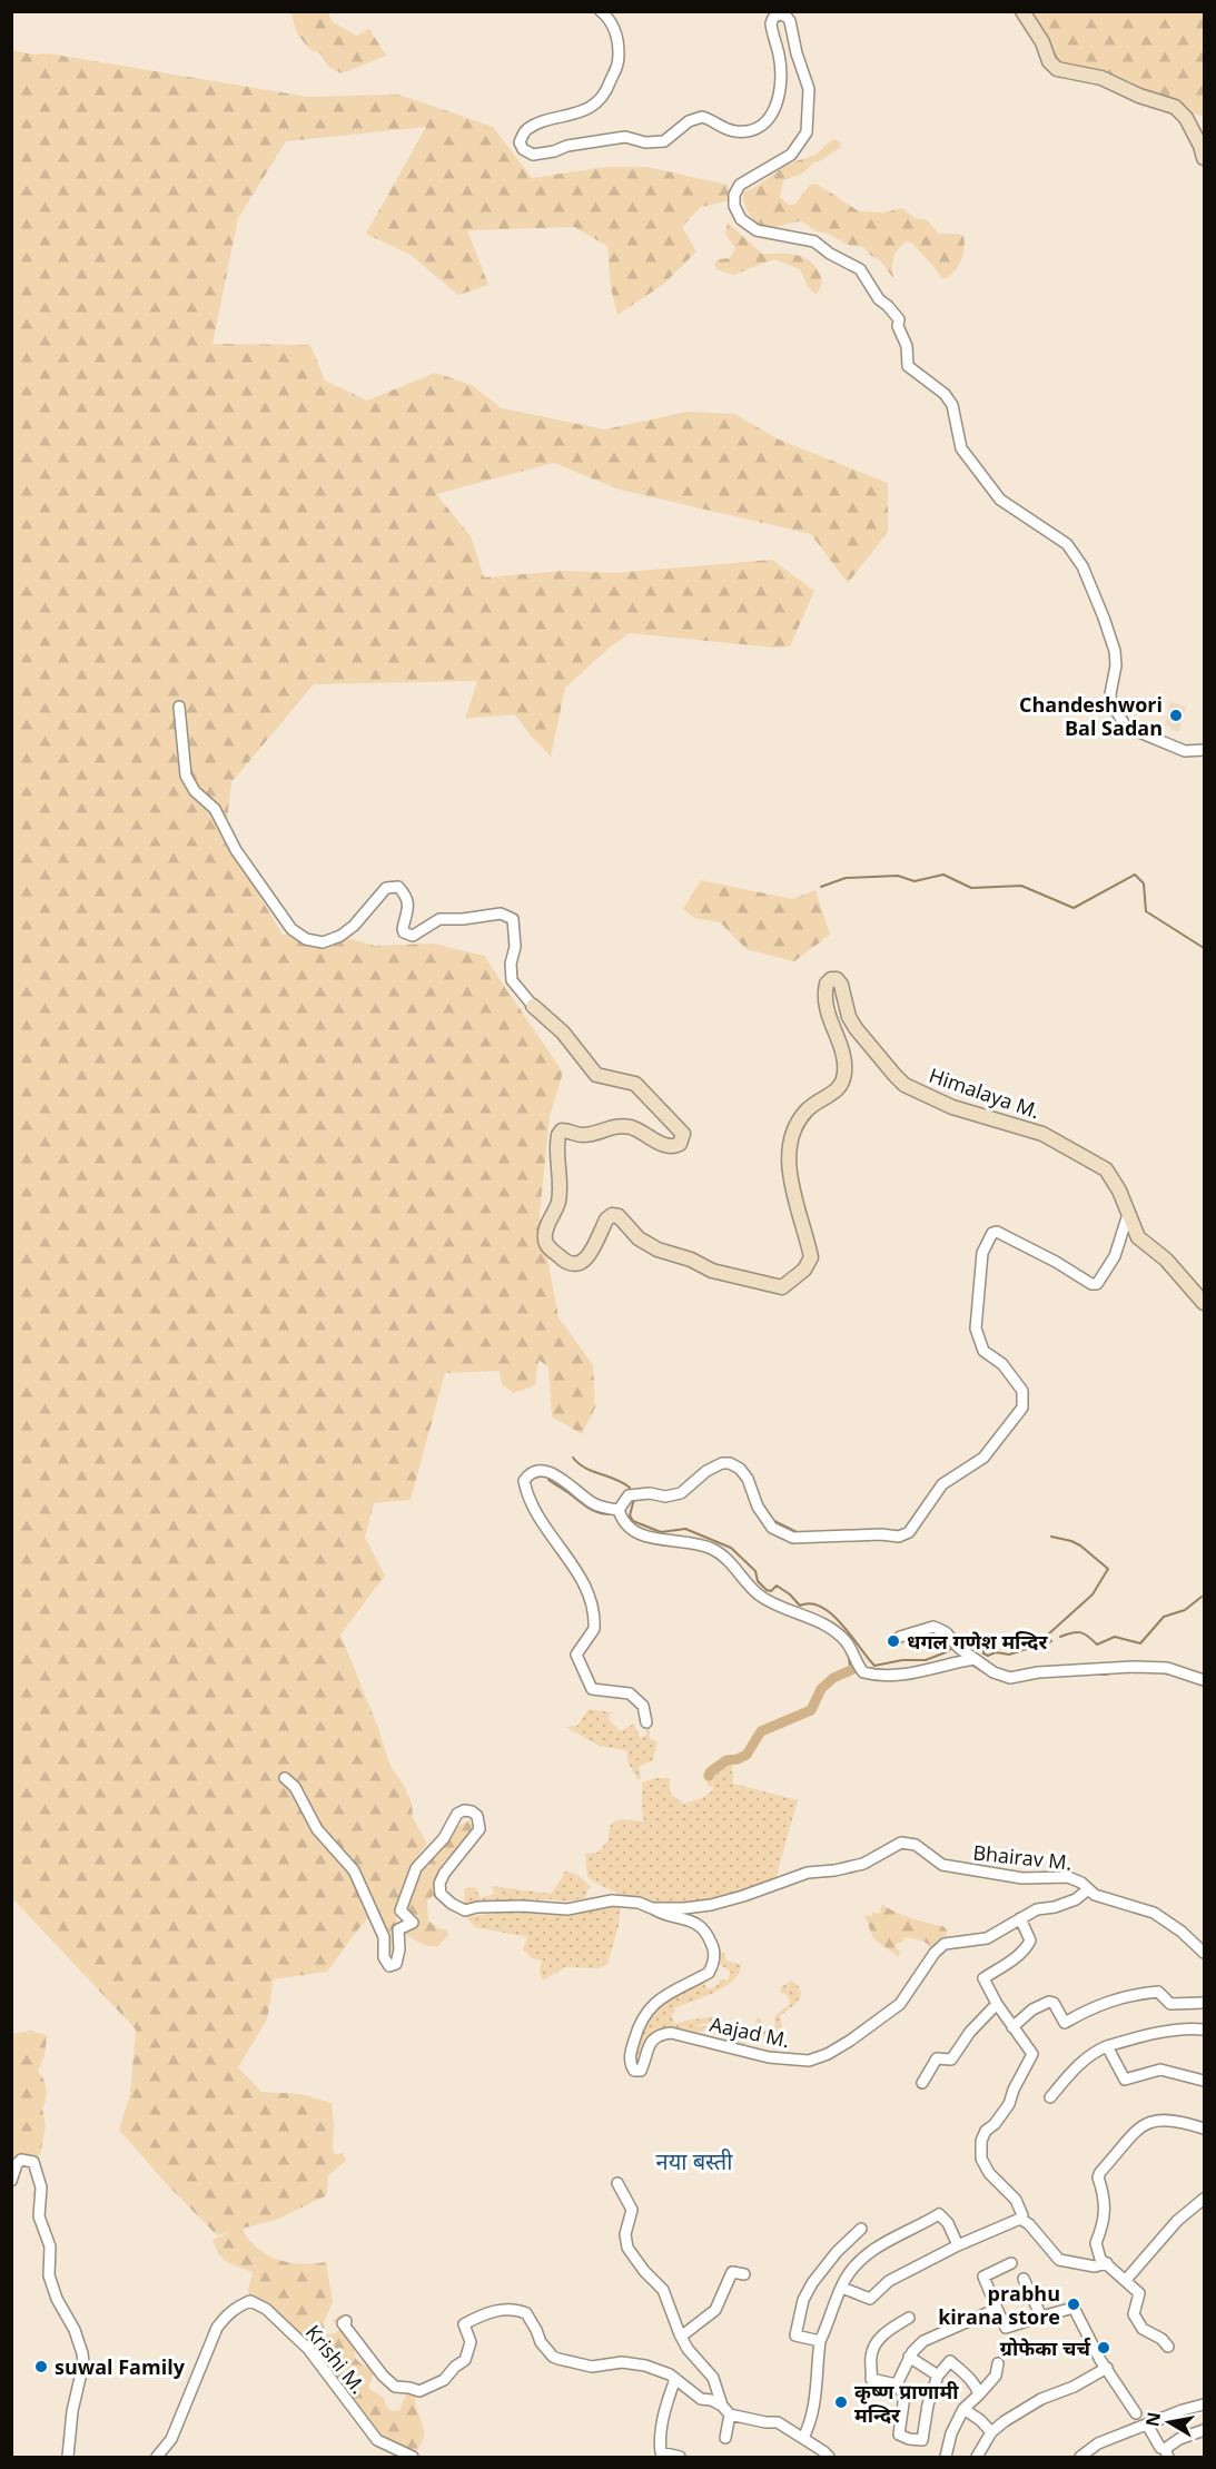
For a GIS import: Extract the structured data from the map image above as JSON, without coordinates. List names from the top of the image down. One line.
{"streets":{"street":["Himalaya M.","Bhairav M.","Aajad M.","Krishi M."]},"crossings":[["Bhairav M.","Aajad M."]],"districts":["नया बस्ती"],"places":["Chandeshwori Bal Sadan","धगल गणेश मन्दिर","prabhu kirana store","ग्रोफेका चर्च","suwal Family","कृष्ण प्राणामी मन्दिर"],"north":"left"}
